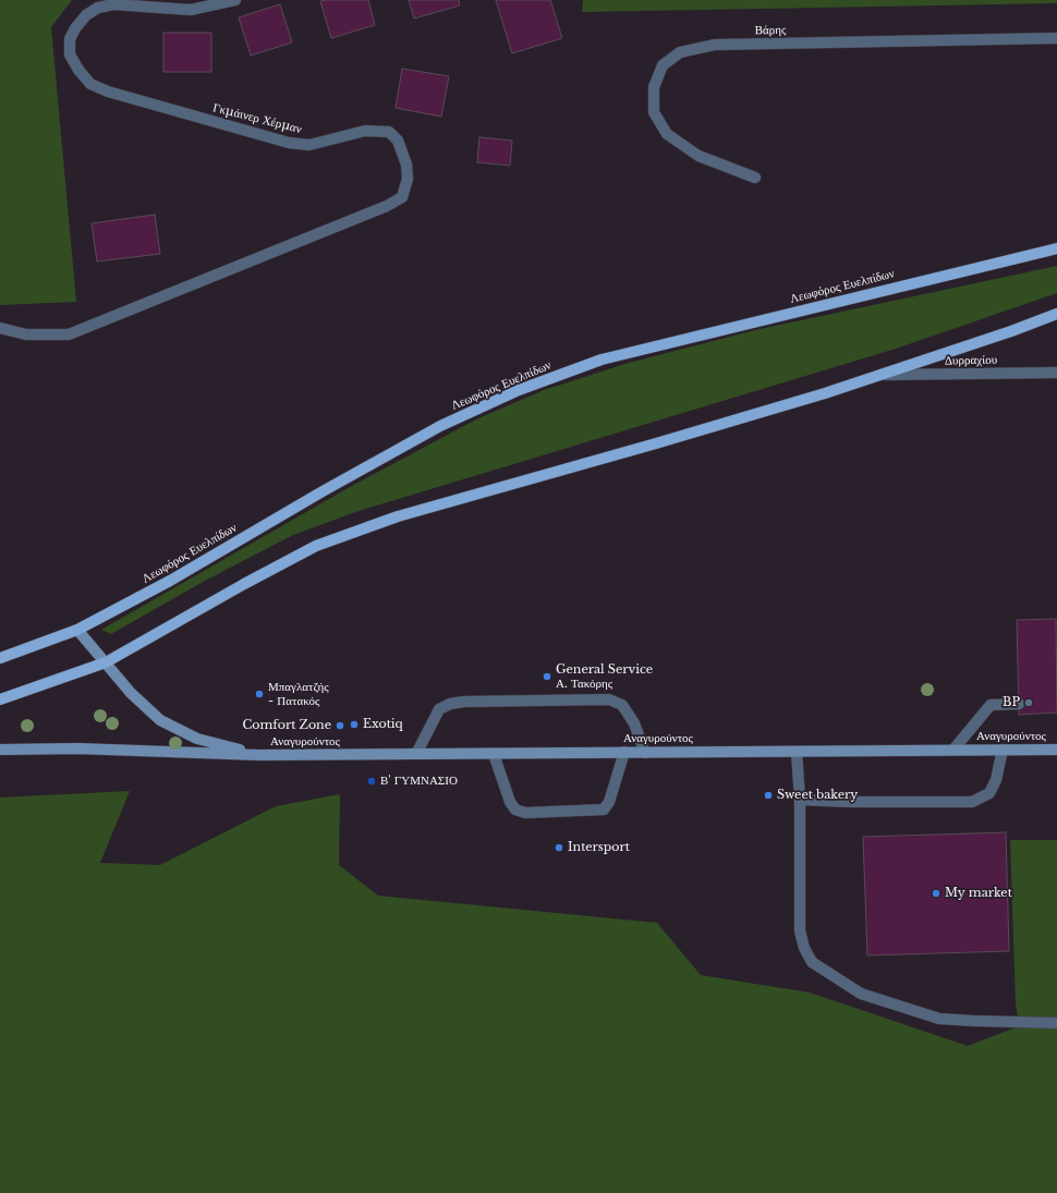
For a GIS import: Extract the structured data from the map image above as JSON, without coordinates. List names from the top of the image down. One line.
{"streets":{"main road":["Λεωφόρος Ευελπίδων","Αναγυρούντος"],"street":["Βάρης","Γκμάινερ Χέρμαν","Δυρραχίου"]},"crossings":[["Λεωφόρος Ευελπίδων","Αναγυρούντος"]],"places":["General Service Α. Τακόρης","Μπαγλατζής - Πατακός","BP","Exotiq","Comfort Zone","Β' ΓΥΜΝΑΣΙΟ","Sweet bakery","Intersport","My market"]}
